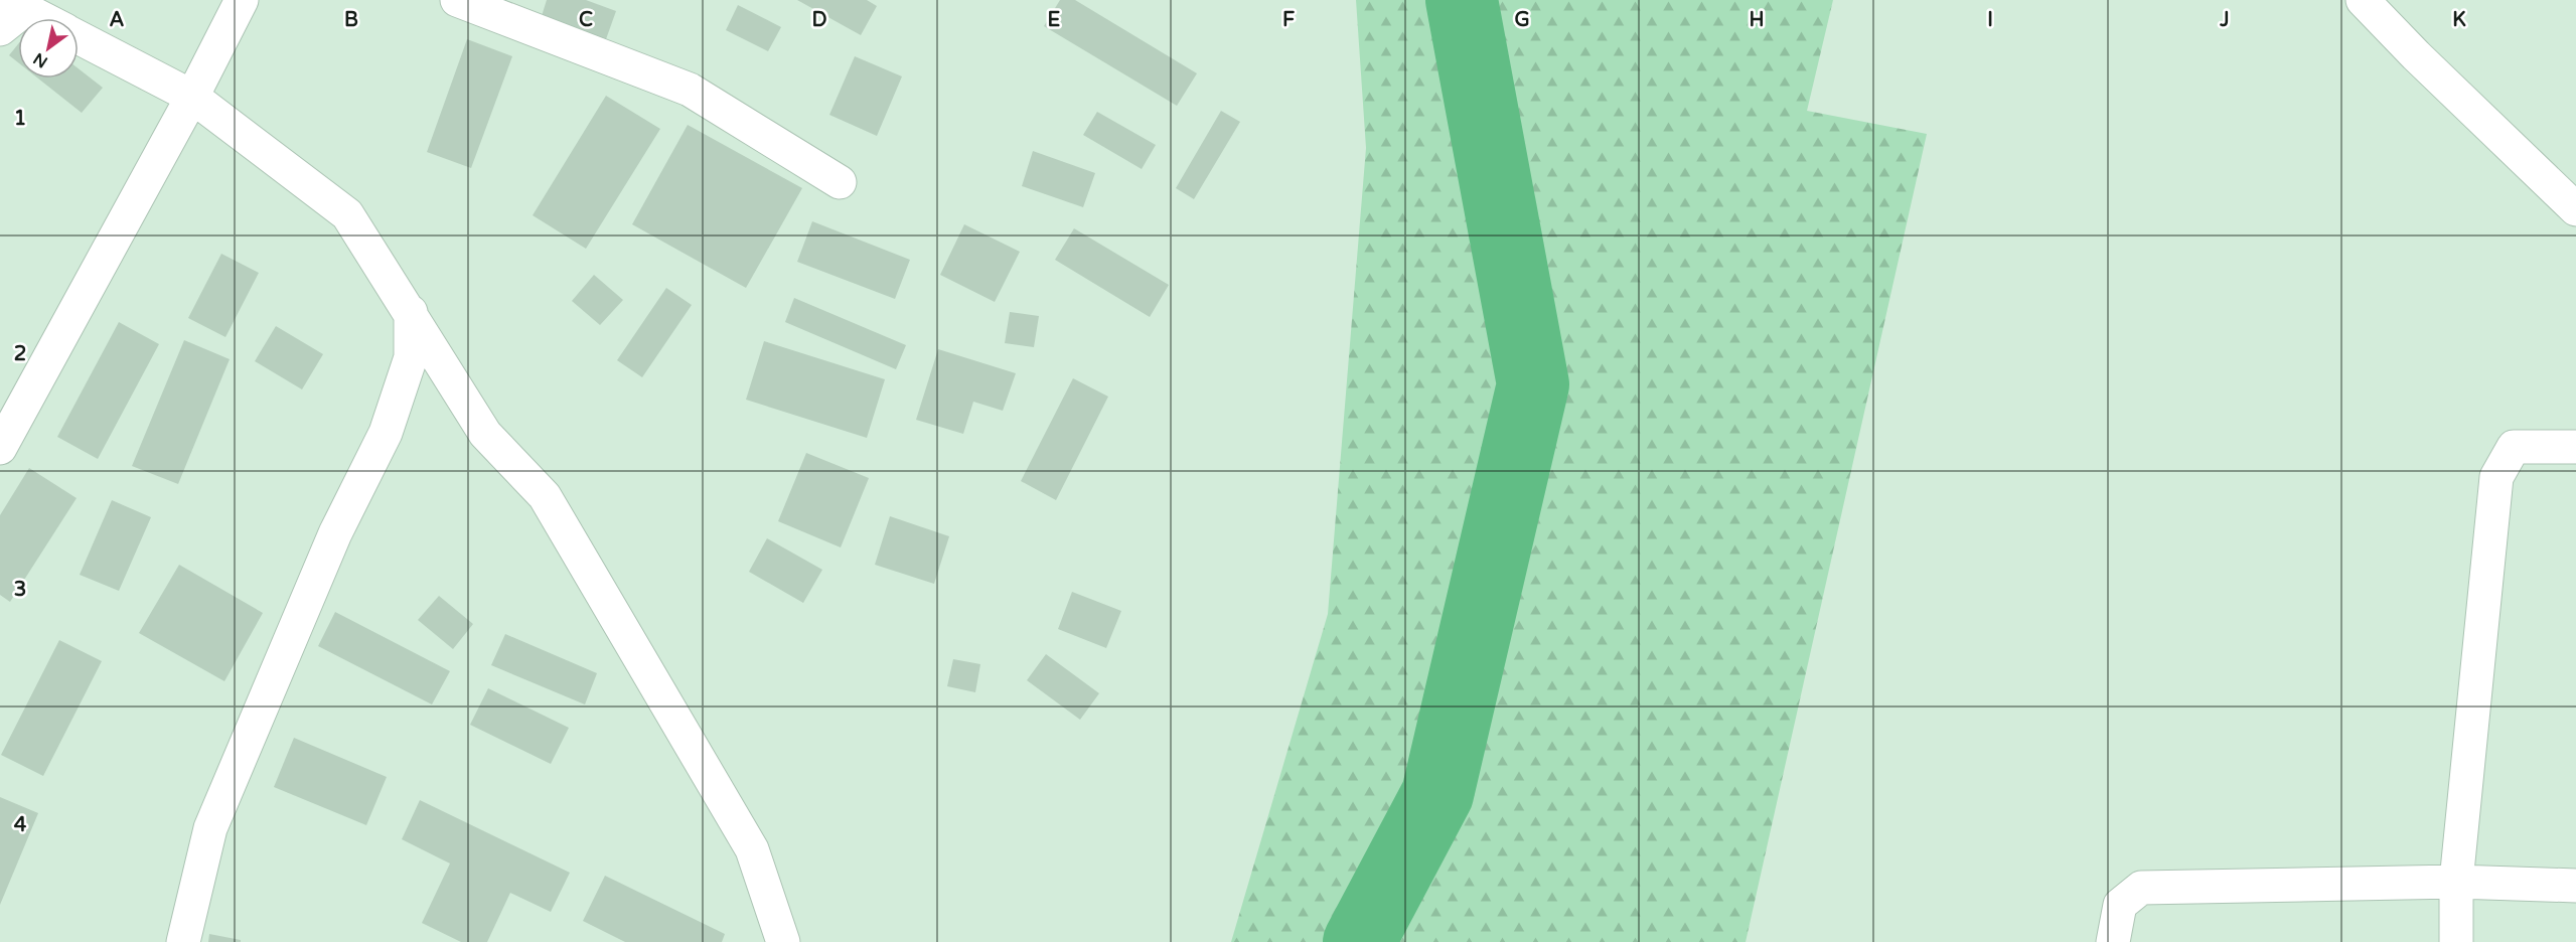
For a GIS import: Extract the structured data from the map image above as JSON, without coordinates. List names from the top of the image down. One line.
{"north":"bottom left","grid":{"columns":["A","B","C","D","E","F","G","H","I","J","K"],"rows":["1","2","3","4"]}}
